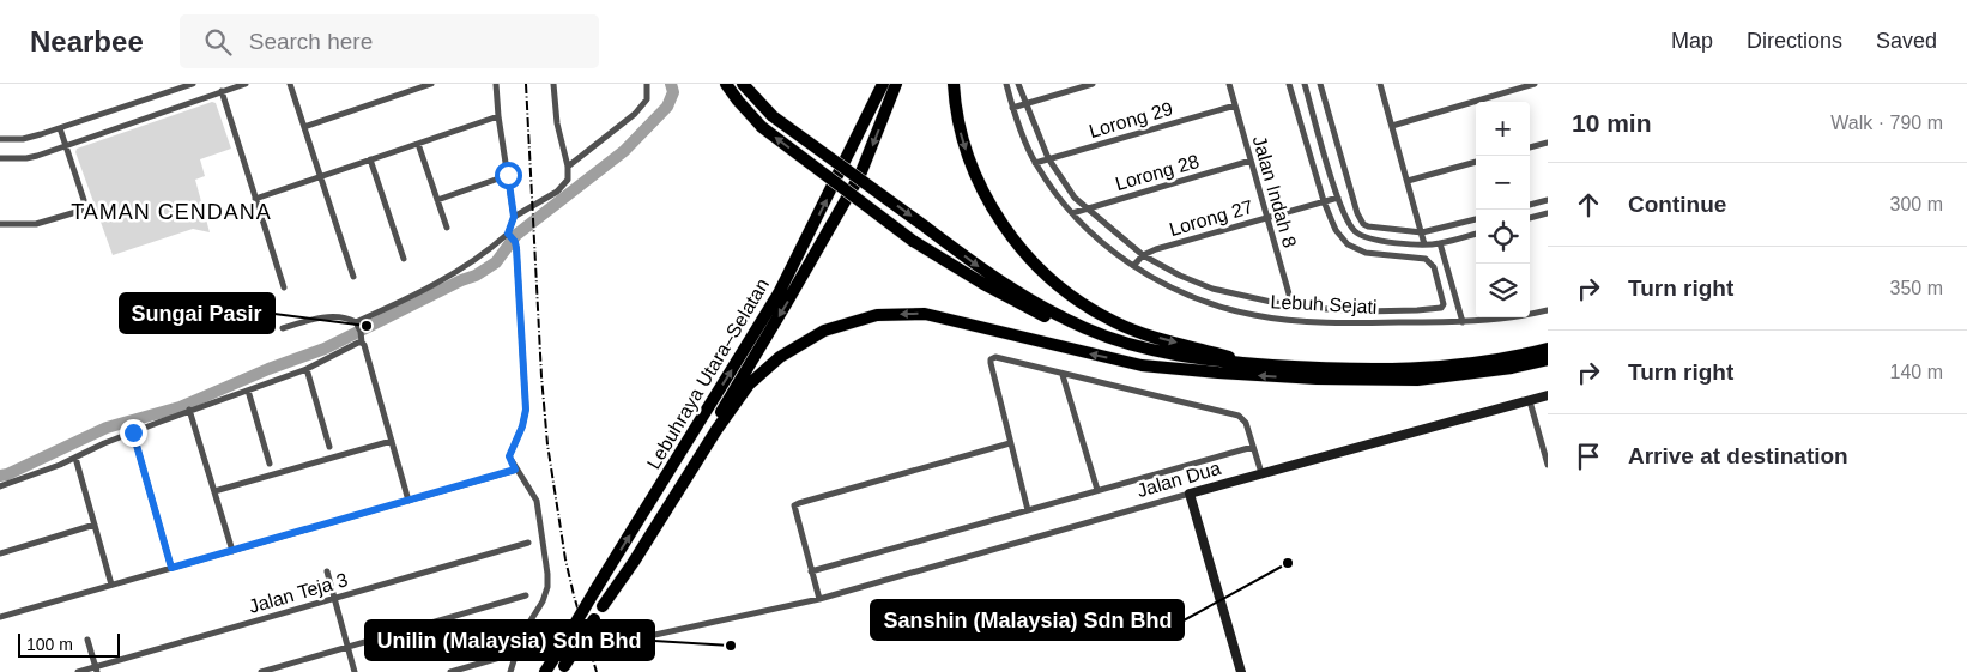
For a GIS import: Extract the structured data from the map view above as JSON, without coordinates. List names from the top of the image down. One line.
{"streets":{"highway":["Lebuhraya Utara–Selatan"],"main road":["Jalan Dua"],"street":["Lorong 29","Lorong 28","Jalan Indah 8","Lorong 27","Lebuh Sejati","Jalan Teja 3"]},"crossings":[["Lorong 29","Jalan Indah 8"],["Lorong 29","Lebuh Sejati"],["Lorong 28","Jalan Indah 8"],["Lorong 28","Lebuh Sejati"],["Jalan Indah 8","Lorong 27"],["Lorong 27","Lebuh Sejati"]],"districts":["TAMAN CENDANA"],"places":["Sungai Pasir","Sanshin (Malaysia) Sdn Bhd","Unilin (Malaysia) Sdn Bhd"],"scale_bar":"100 m","page":{"header":"Nearbee","search":"Search here","nav":["Map","Directions","Saved"],"heading":["10 min","Walk · 790 m"],"map_buttons":["+","−"],"list":[["Continue","300 m"],["Turn right","350 m"],["Turn right","140 m"],"Arrive at destination"],"scale":"100 m"}}
